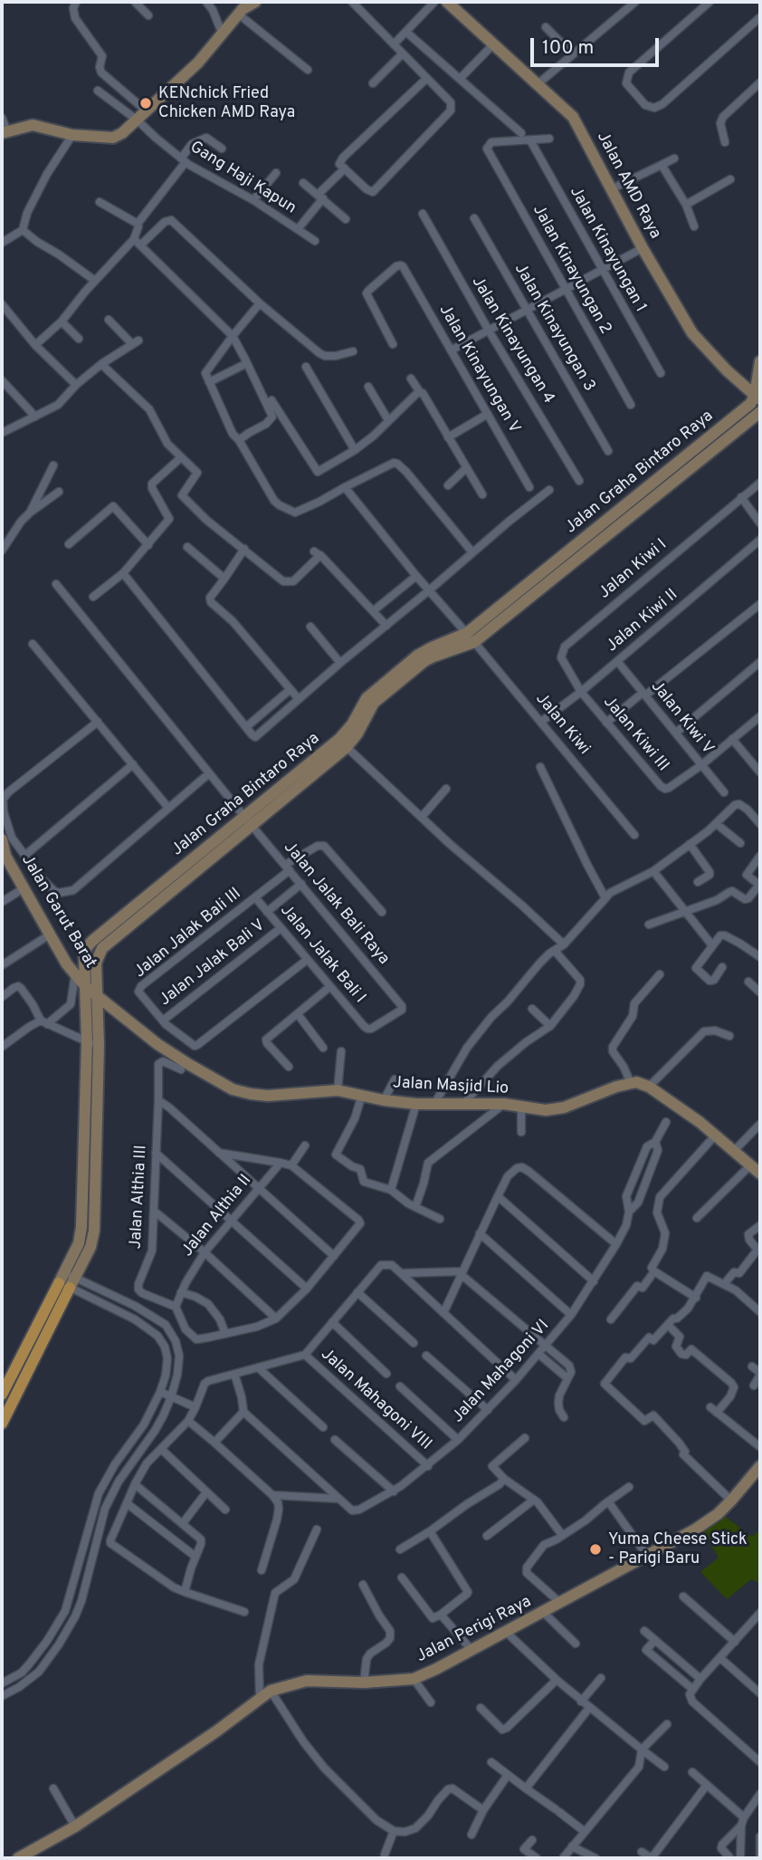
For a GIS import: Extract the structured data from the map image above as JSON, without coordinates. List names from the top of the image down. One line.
{"streets":{"main road":["Jalan Graha Bintaro Raya"],"street":["Gang Haji Kapun","Jalan AMD Raya","Jalan Kinayungan 1","Jalan Kinayungan 2","Jalan Kinayungan 3","Jalan Kinayungan 4","Jalan Kinayungan V","Jalan Kiwi I","Jalan Kiwi II","Jalan Kiwi V","Jalan Kiwi","Jalan Kiwi III","Jalan Jalak Bali Raya","Jalan Garut Barat","Jalan Jalak Bali III","Jalan Jalak Bali I","Jalan Jalak Bali V","Jalan Masjid Lio","Jalan Althia III","Jalan Althia II","Jalan Mahagoni VI","Jalan Mahagoni VIII","Jalan Perigi Raya"]},"crossings":[["Jalan AMD Raya","Jalan Graha Bintaro Raya"],["Jalan Kinayungan 1","Jalan Kinayungan 2"],["Jalan Graha Bintaro Raya","Jalan Kiwi"],["Jalan Graha Bintaro Raya","Jalan Jalak Bali Raya"],["Jalan Graha Bintaro Raya","Jalan Garut Barat"],["Jalan Graha Bintaro Raya","Jalan Masjid Lio"],["Jalan Kiwi I","Jalan Kiwi II"],["Jalan Kiwi I","Jalan Kiwi III"],["Jalan Kiwi II","Jalan Kiwi V"],["Jalan Kiwi II","Jalan Kiwi"],["Jalan Kiwi II","Jalan Kiwi III"],["Jalan Kiwi V","Jalan Kiwi III"],["Jalan Jalak Bali Raya","Jalan Jalak Bali III"],["Jalan Jalak Bali Raya","Jalan Jalak Bali I"],["Jalan Garut Barat","Jalan Masjid Lio"],["Jalan Jalak Bali III","Jalan Jalak Bali I"],["Jalan Jalak Bali III","Jalan Jalak Bali V"],["Jalan Jalak Bali I","Jalan Jalak Bali V"],["Jalan Althia III","Jalan Althia II"],["Jalan Mahagoni VI","Jalan Mahagoni VIII"]],"places":["KENchick Fried Chicken AMD Raya","Yuma Cheese Stick - Parigi Baru"],"scale_bar":"100 m"}
